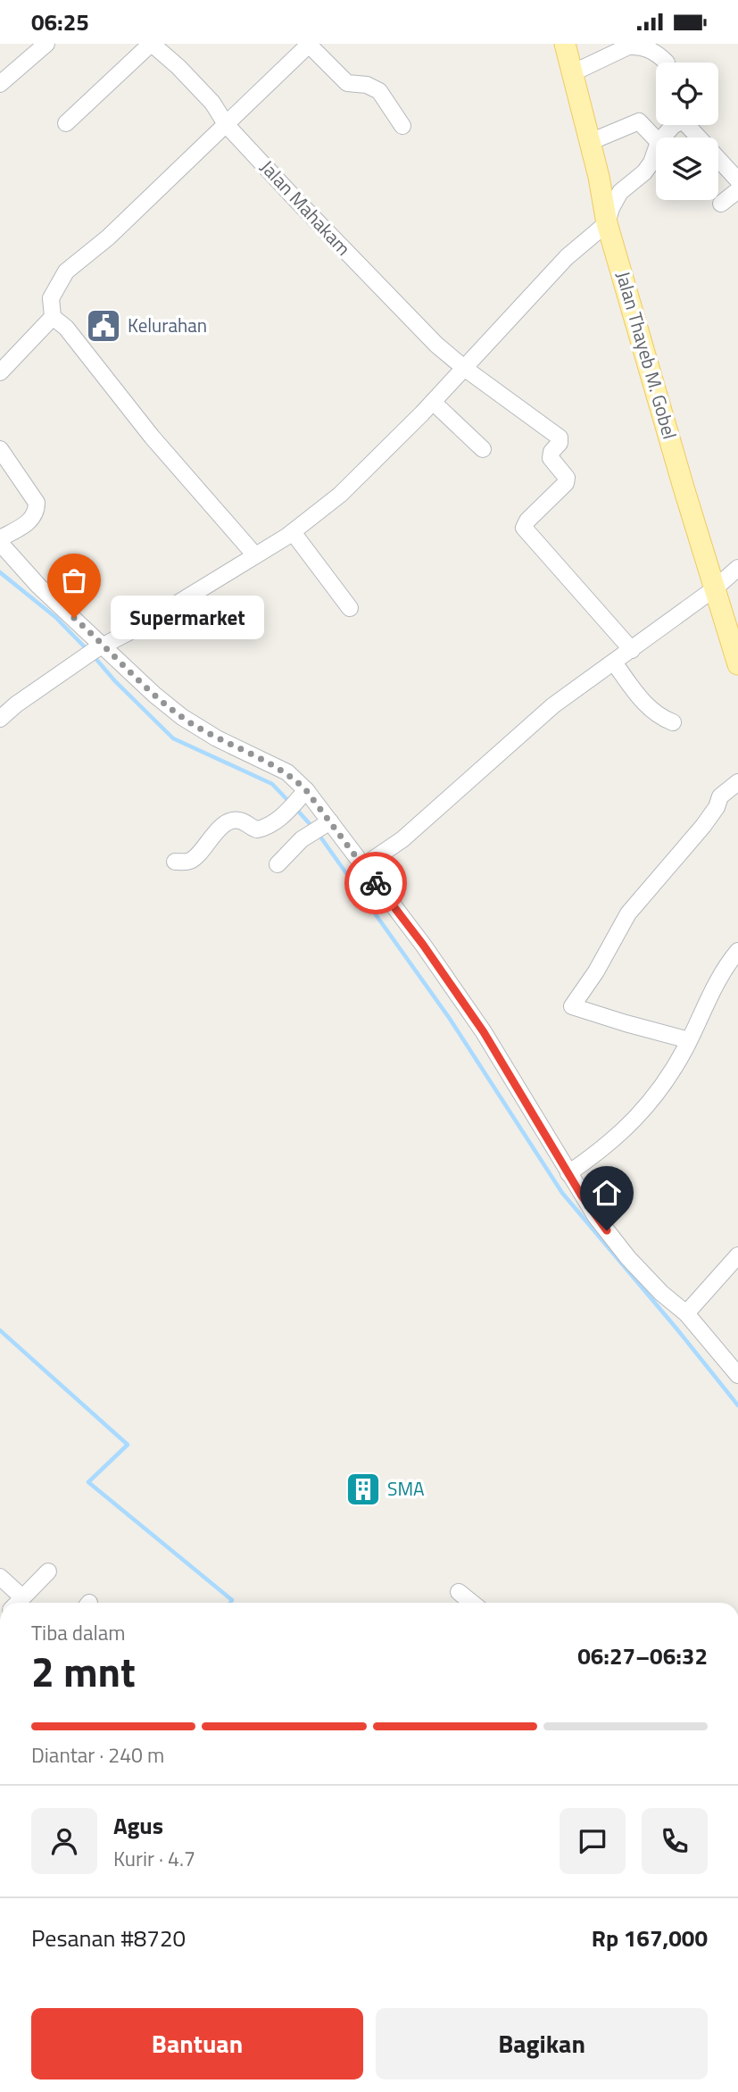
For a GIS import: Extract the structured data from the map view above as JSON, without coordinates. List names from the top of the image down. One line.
{"streets":{"main road":["Jalan Thayeb M. Gobel"],"street":["Jalan Mahakam"]},"places":{"public building":["Kelurahan"],"other":["Supermarket"],"building":["SMA"]},"page":{"status":"06:25","bubble":"Supermarket","heading":["2 mnt","Tiba dalam","06:27–06:32"],"panel":["Agus","Kurir · 4.7","Pesanan #8720","Rp 167,000"],"bar":"Diantar · 240 m","buttons":["Bantuan","Bagikan"]}}
